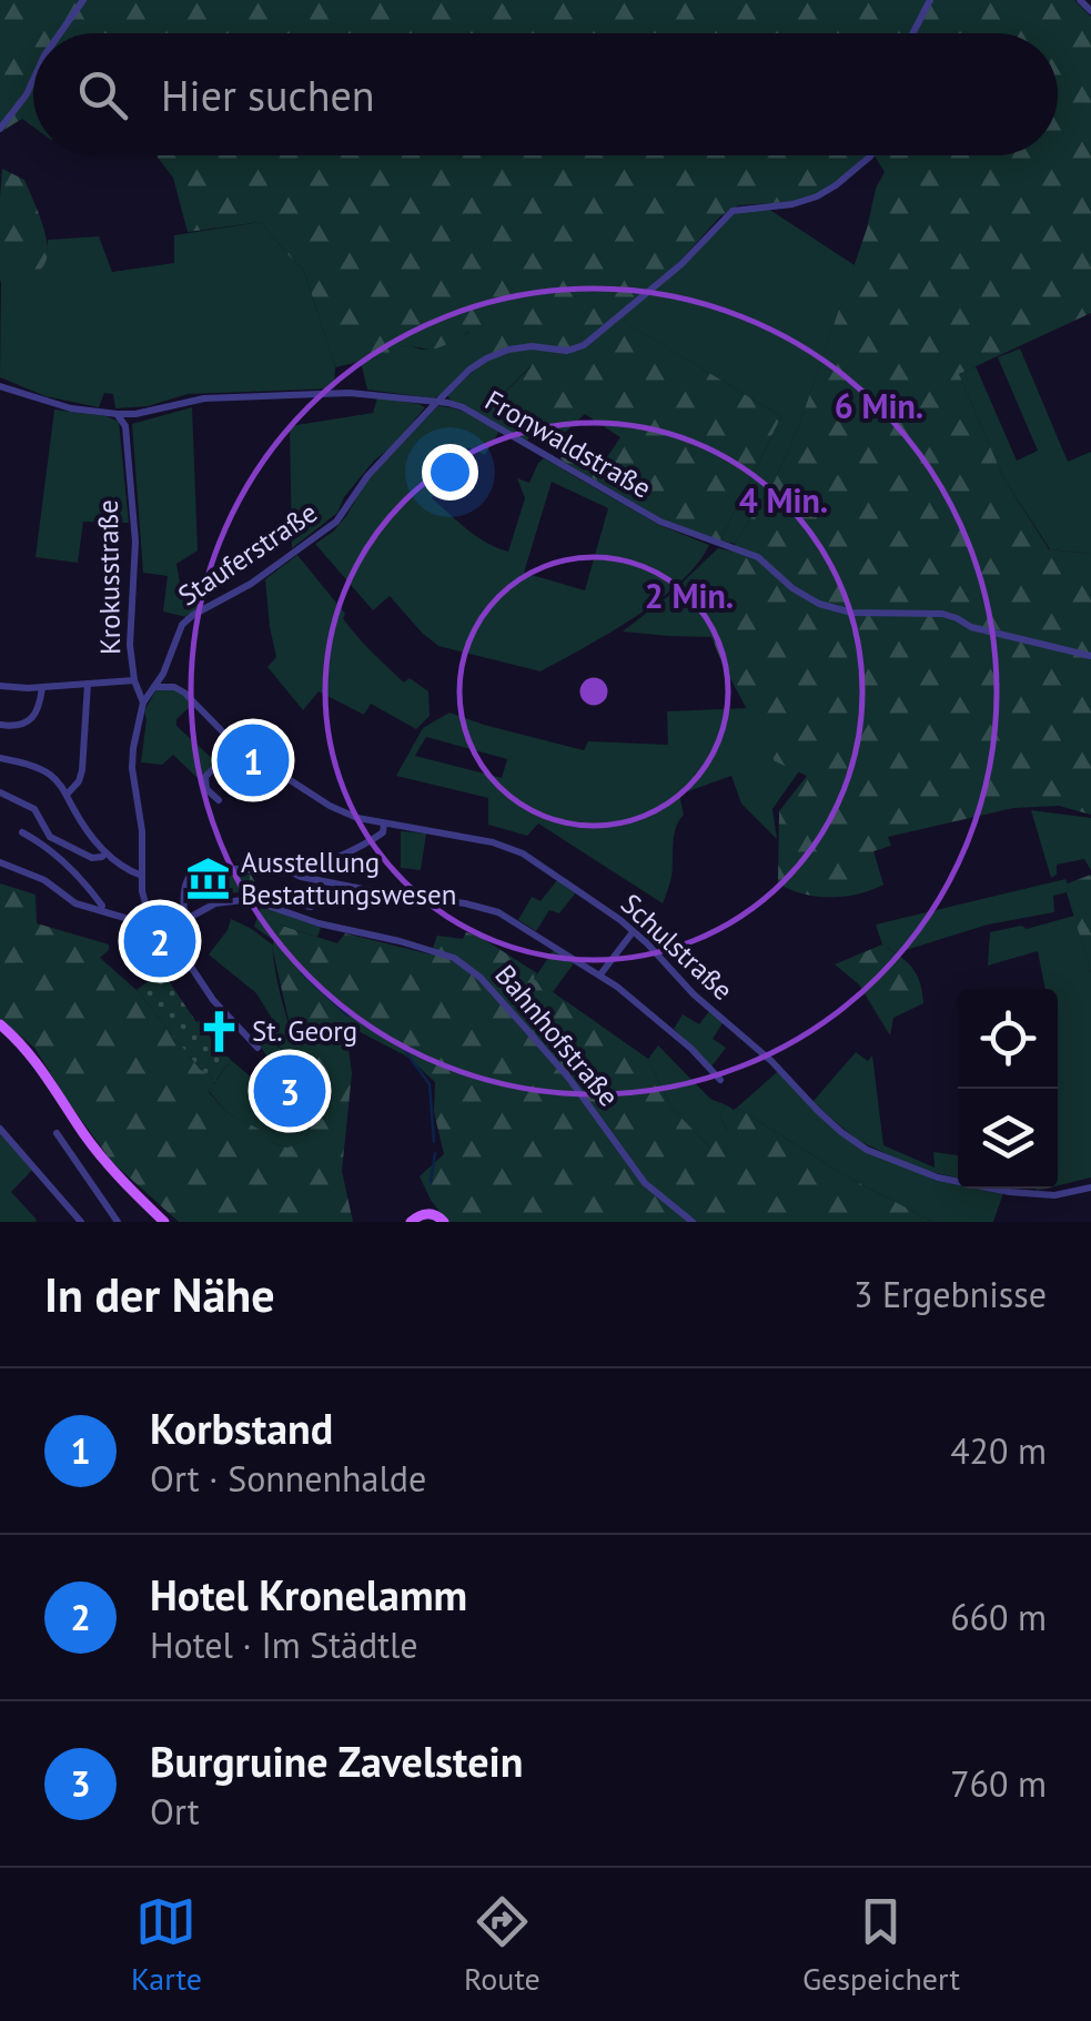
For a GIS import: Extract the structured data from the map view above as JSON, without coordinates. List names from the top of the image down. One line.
{"streets":{"street":["Fronwaldstraße","Stauferstraße","Krokusstraße","Schulstraße","Bahnhofstraße"]},"crossings":[["Fronwaldstraße","Stauferstraße"],["Fronwaldstraße","Krokusstraße"],["Stauferstraße","Krokusstraße"],["Stauferstraße","Schulstraße"]],"places":{"museum":["Ausstellung Bestattungswesen"],"church":["St. Georg"]},"page":{"search":"Hier suchen","pins":["1","2","3"],"heading":["In der Nähe","3 Ergebnisse"],"list":[{"mark":"1","name":"Korbstand","note":"Ort · Sonnenhalde","value":"420 m"},{"mark":"2","name":"Hotel Kronelamm","note":"Hotel · Im Städtle","value":"660 m"},{"mark":"3","name":"Burgruine Zavelstein","note":"Ort","value":"760 m"}],"nav":["Karte","Route","Gespeichert"]},"rings":["6 Min.","4 Min.","2 Min."]}
